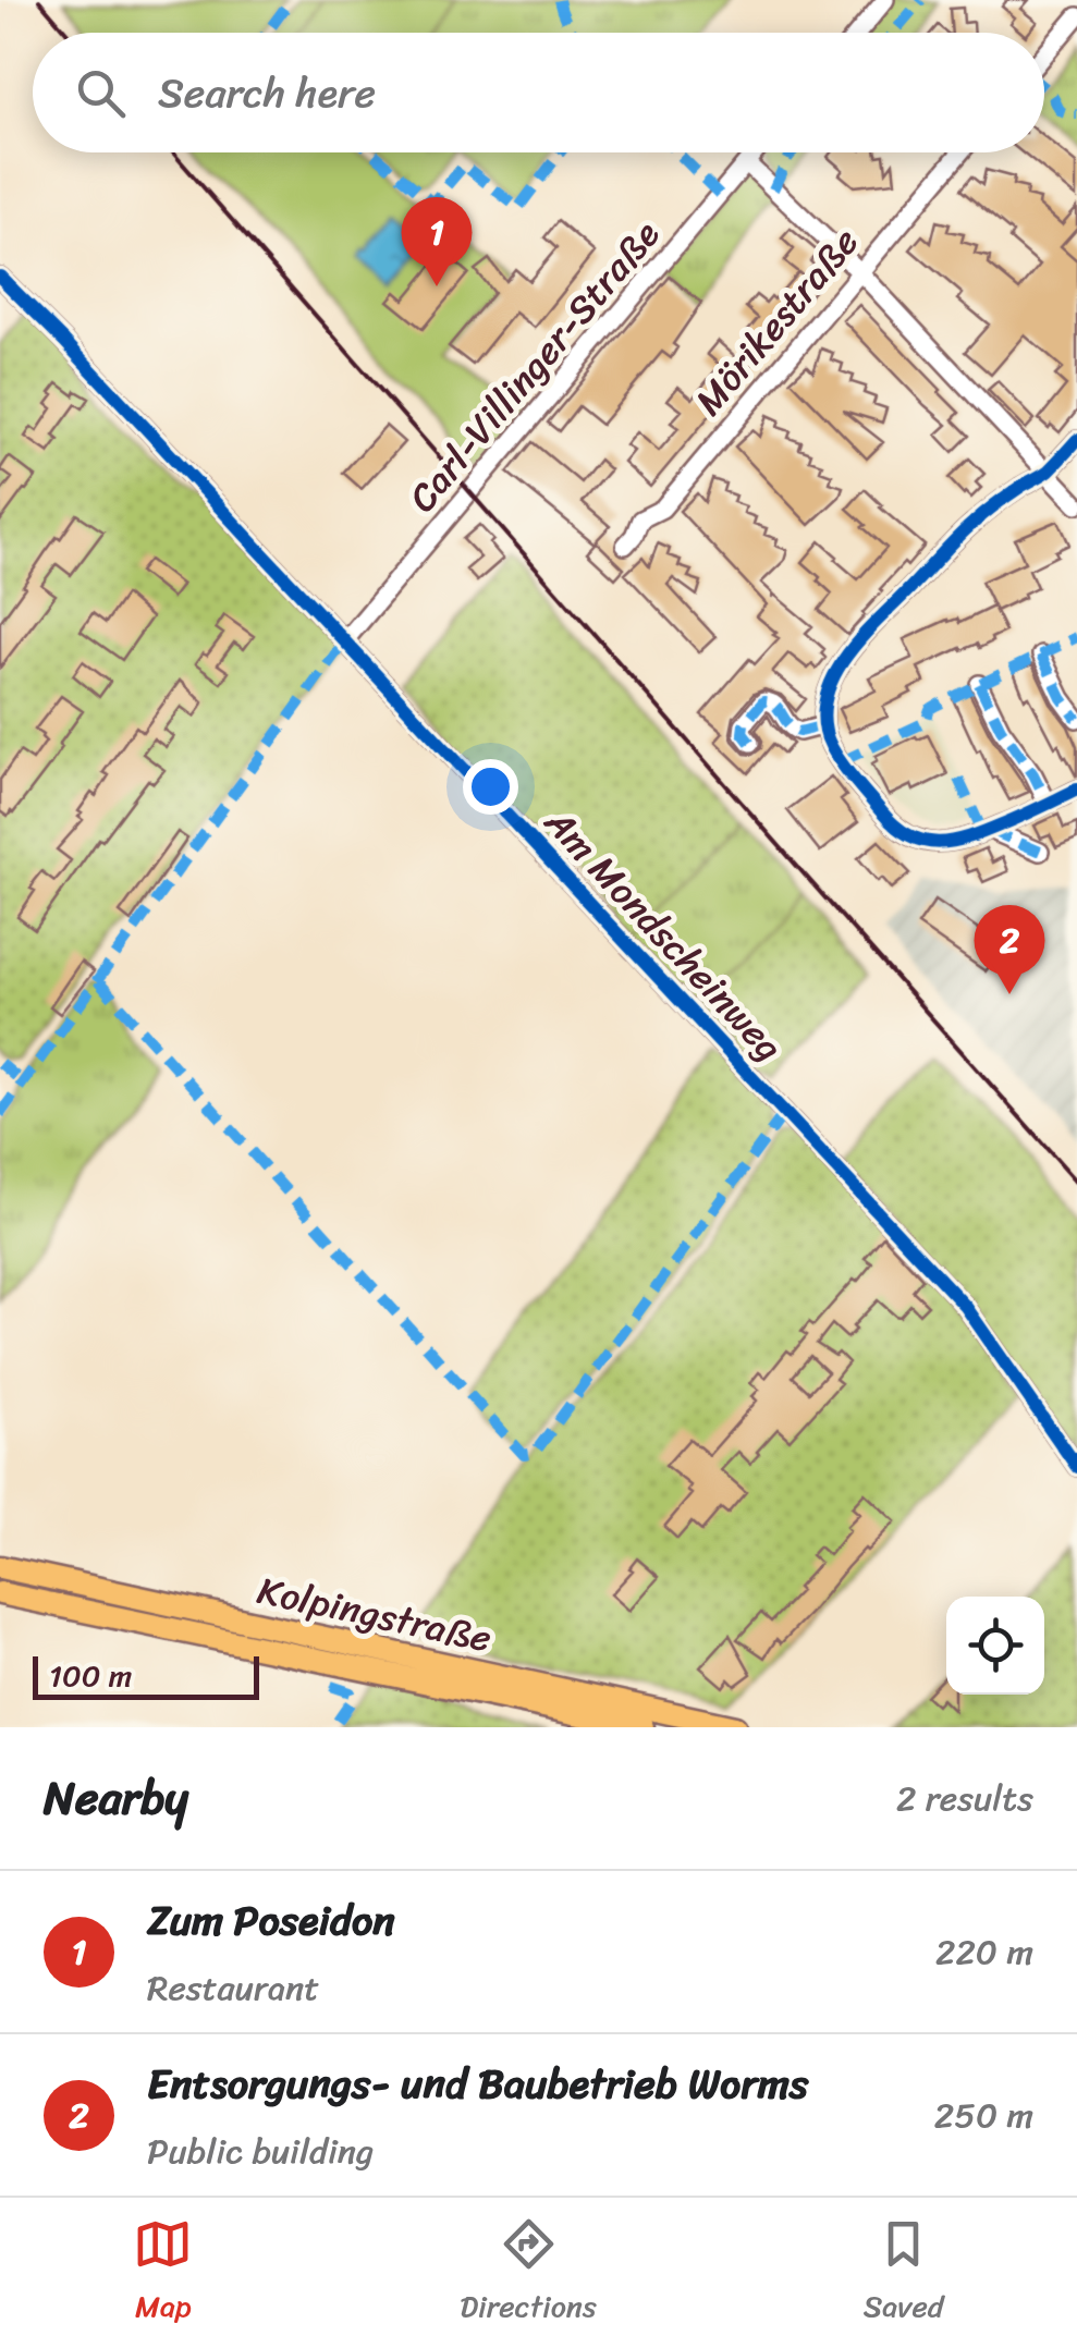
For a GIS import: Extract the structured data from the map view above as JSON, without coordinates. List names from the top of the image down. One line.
{"streets":{"main road":["Kolpingstraße"],"street":["Mörikestraße","Carl-Villinger-Straße","Am Mondscheinweg"]},"crossings":[["Carl-Villinger-Straße","Am Mondscheinweg"]],"scale_bar":"100 m","page":{"search":"Search here","pins":["1","2"],"scale":"100 m","heading":["Nearby","2 results"],"list":[{"mark":"1","name":"Zum Poseidon","note":"Restaurant","value":"220 m"},{"mark":"2","name":"Entsorgungs- und Baubetrieb Worms","note":"Public building","value":"250 m"}],"nav":["Map","Directions","Saved"]}}
